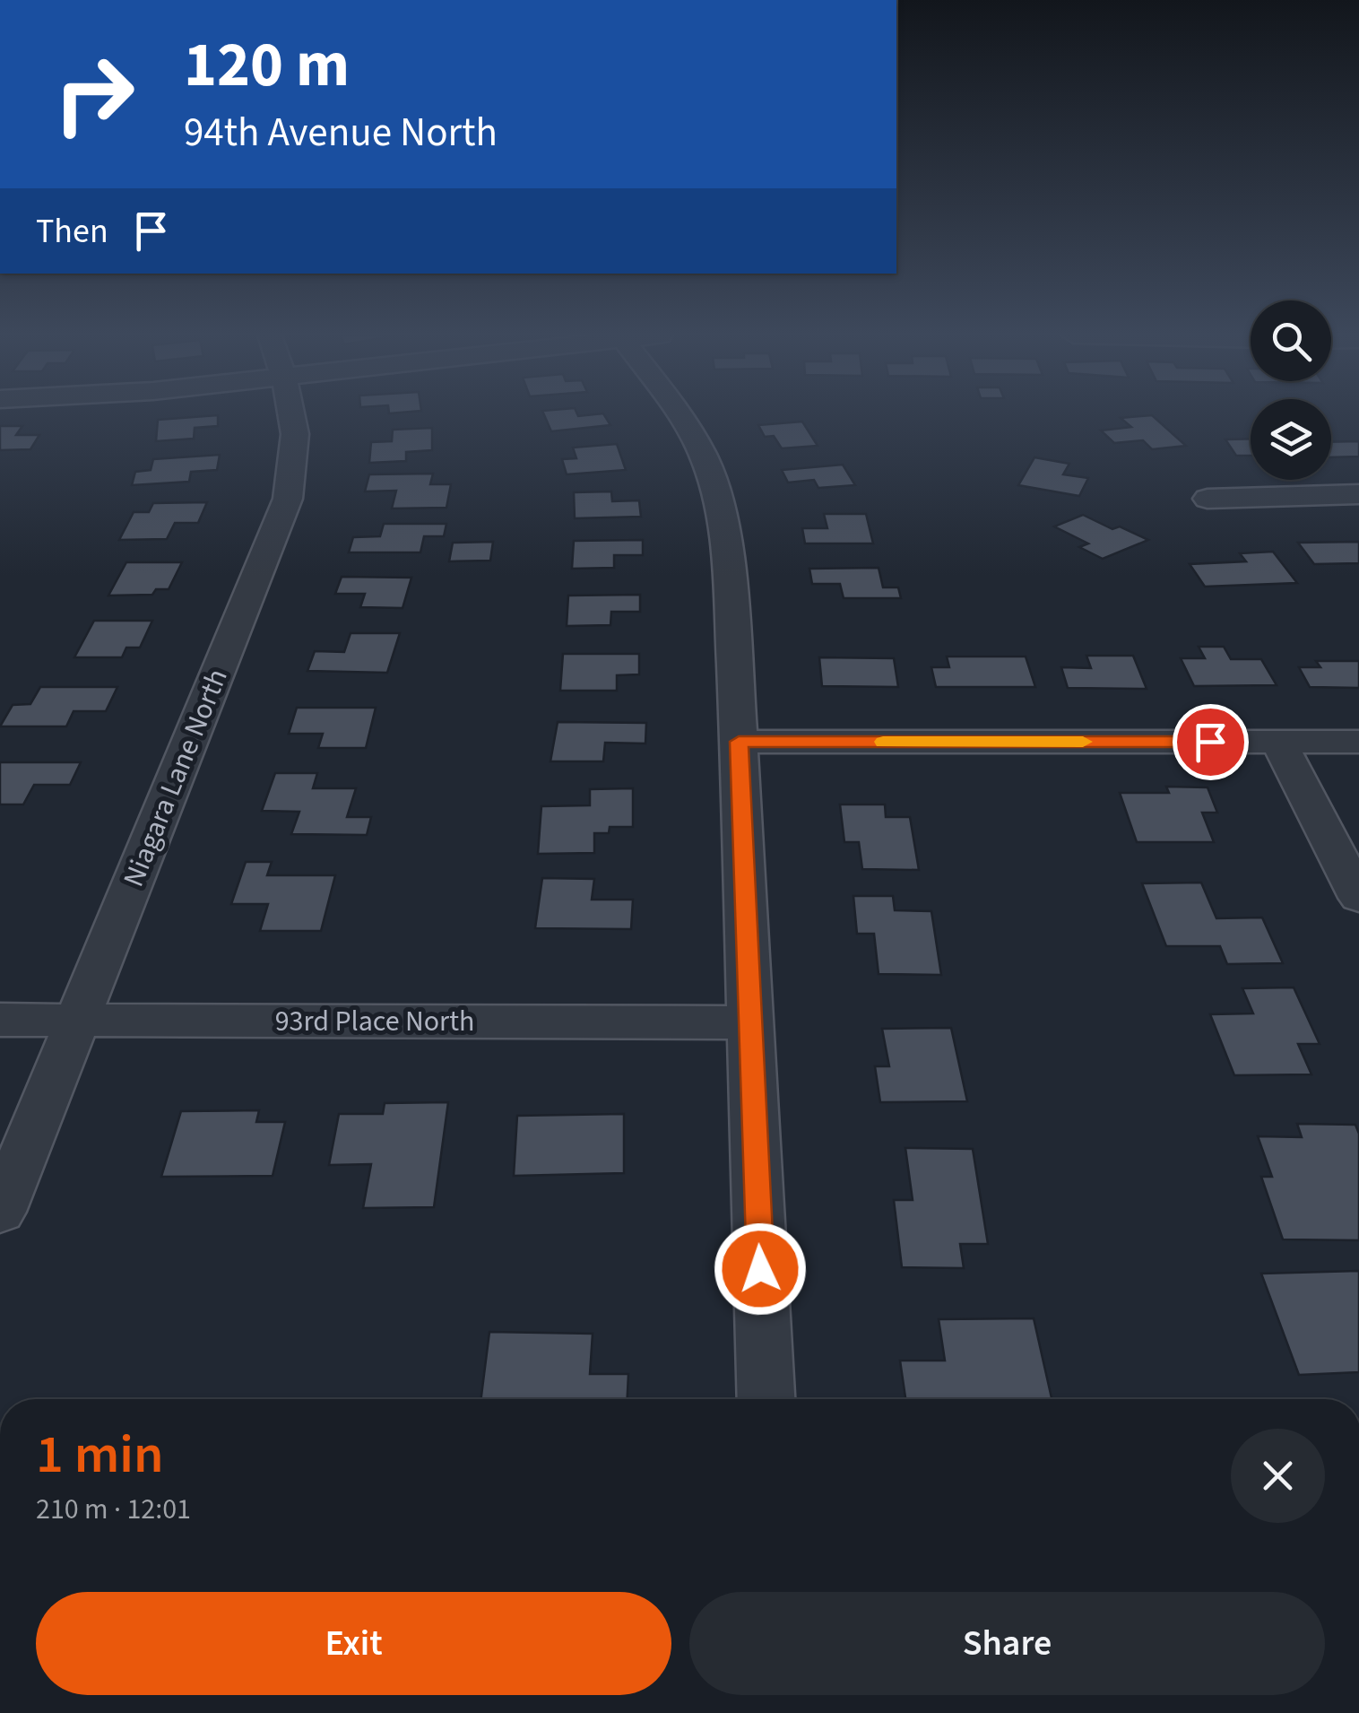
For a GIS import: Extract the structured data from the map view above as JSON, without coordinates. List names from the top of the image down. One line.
{"streets":{"street":["Niagara Lane North","93rd Place North"]},"crossings":[["Niagara Lane North","93rd Place North"]],"page":{"turn":["120 m","94th Avenue North"],"then":"Then","heading":["1 min","210 m · 12:01"],"buttons":["Exit","Share"]}}
